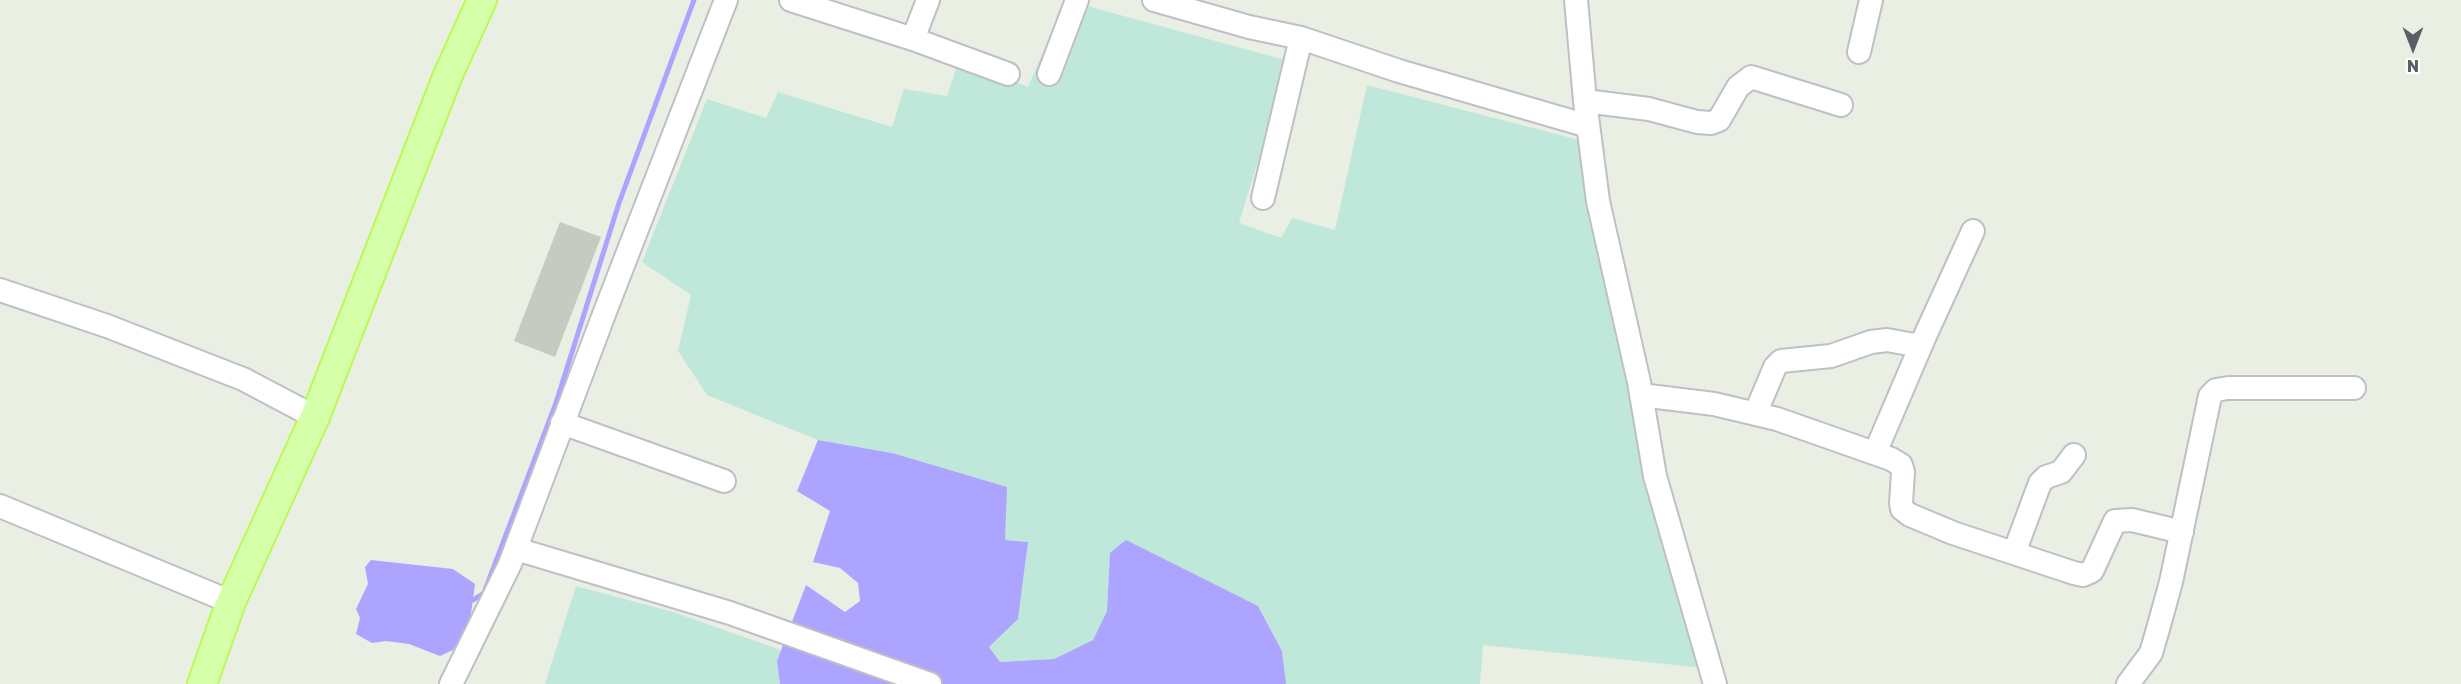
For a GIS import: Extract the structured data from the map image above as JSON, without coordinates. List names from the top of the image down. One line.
{"north":"bottom"}
